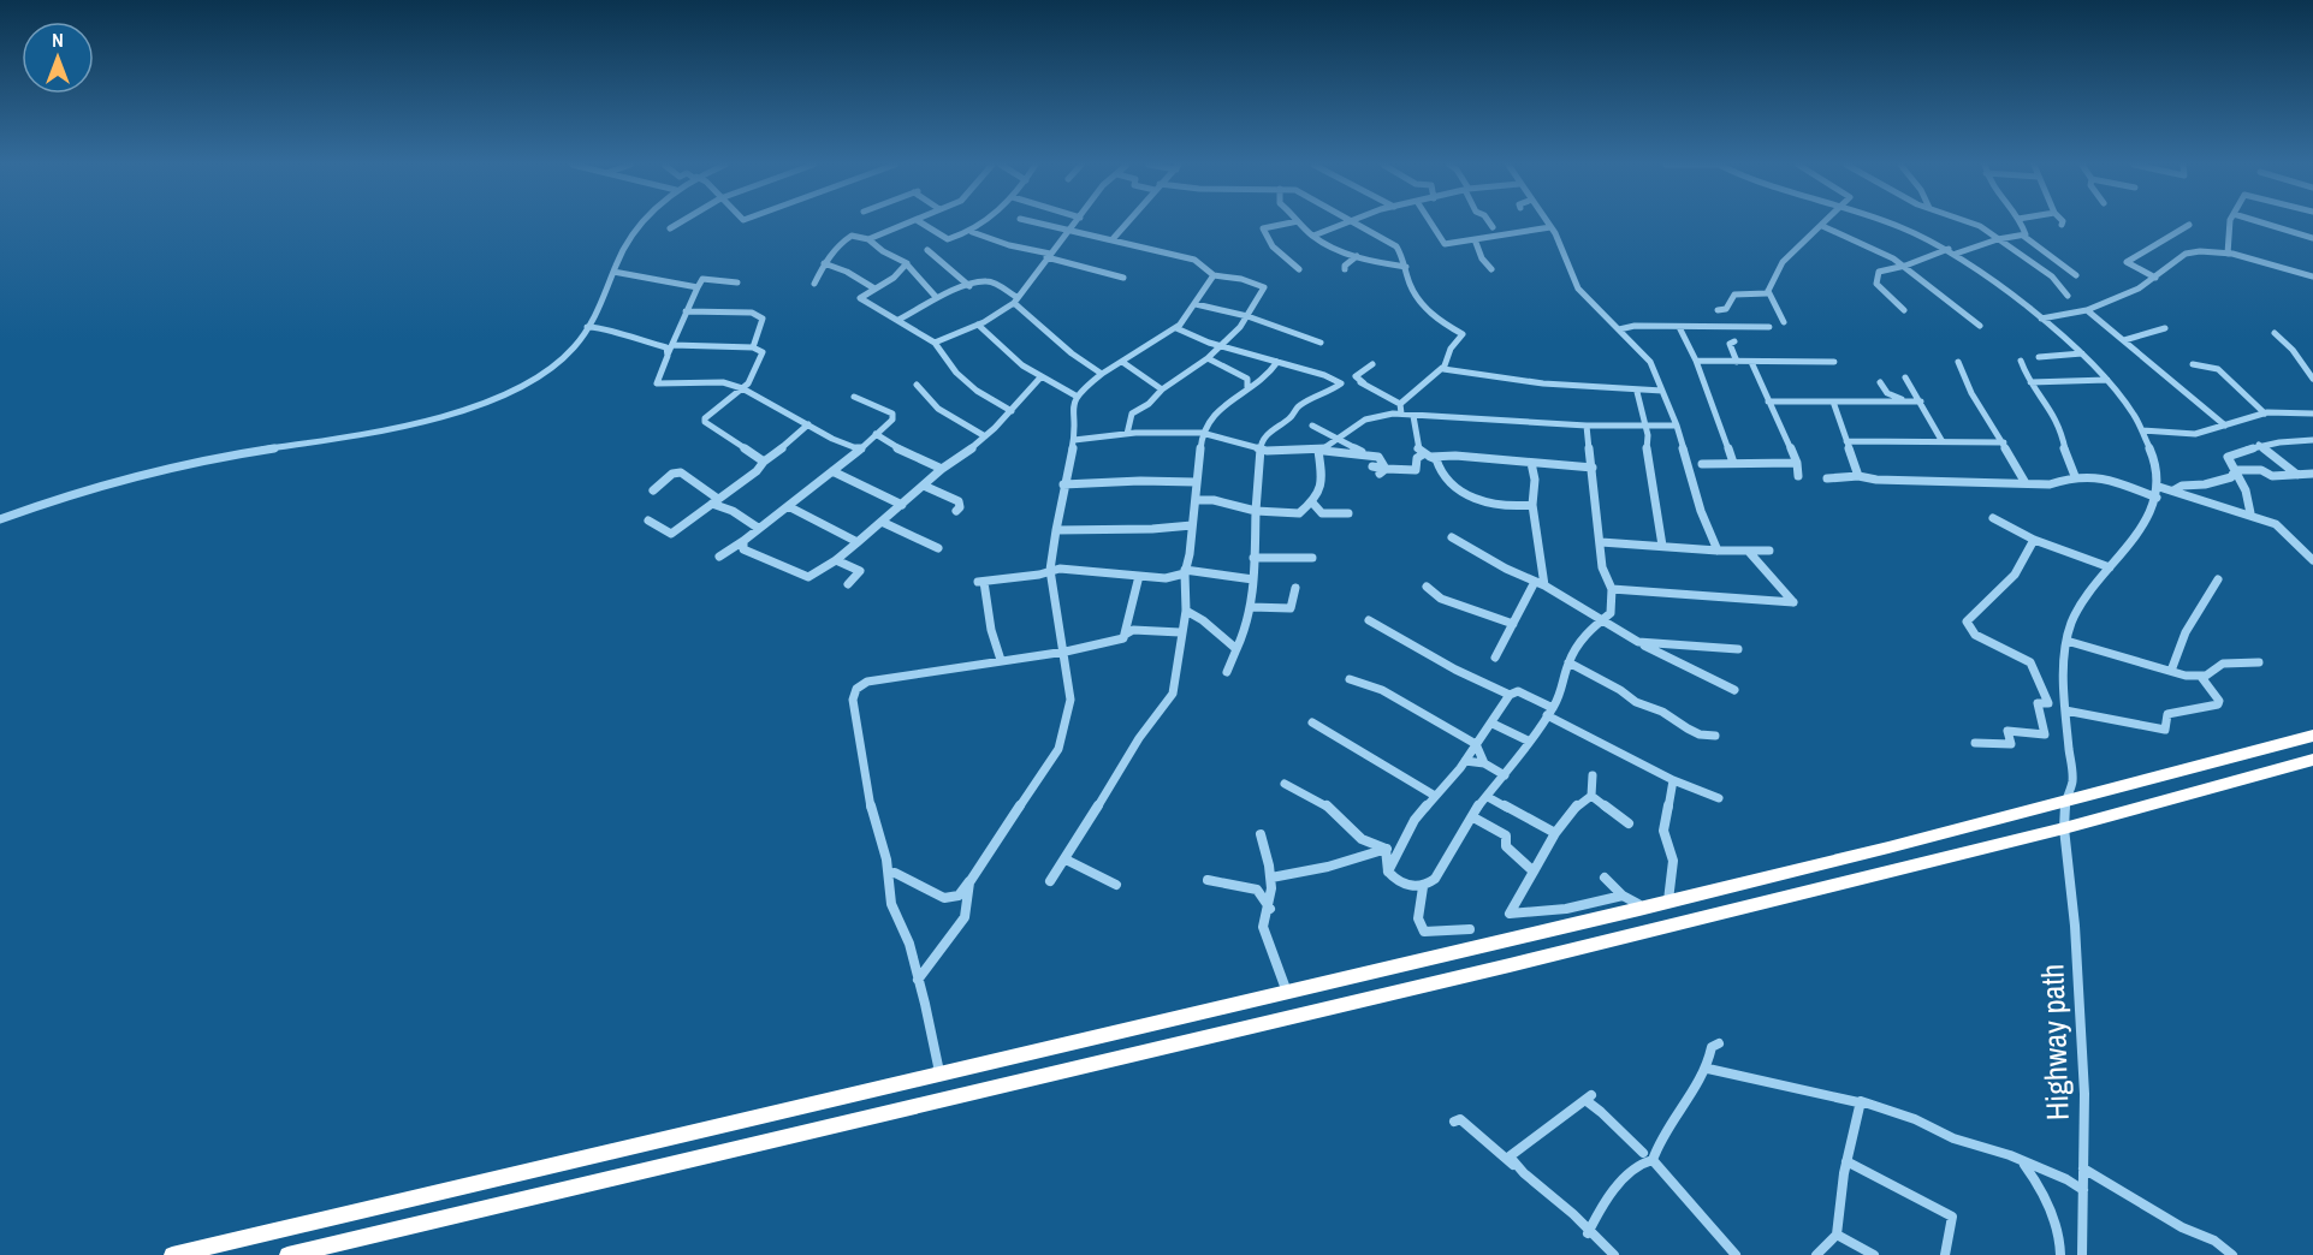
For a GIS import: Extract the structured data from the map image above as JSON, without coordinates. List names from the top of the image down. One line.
{"streets":{"street":["Highway path"]},"north":"top"}
